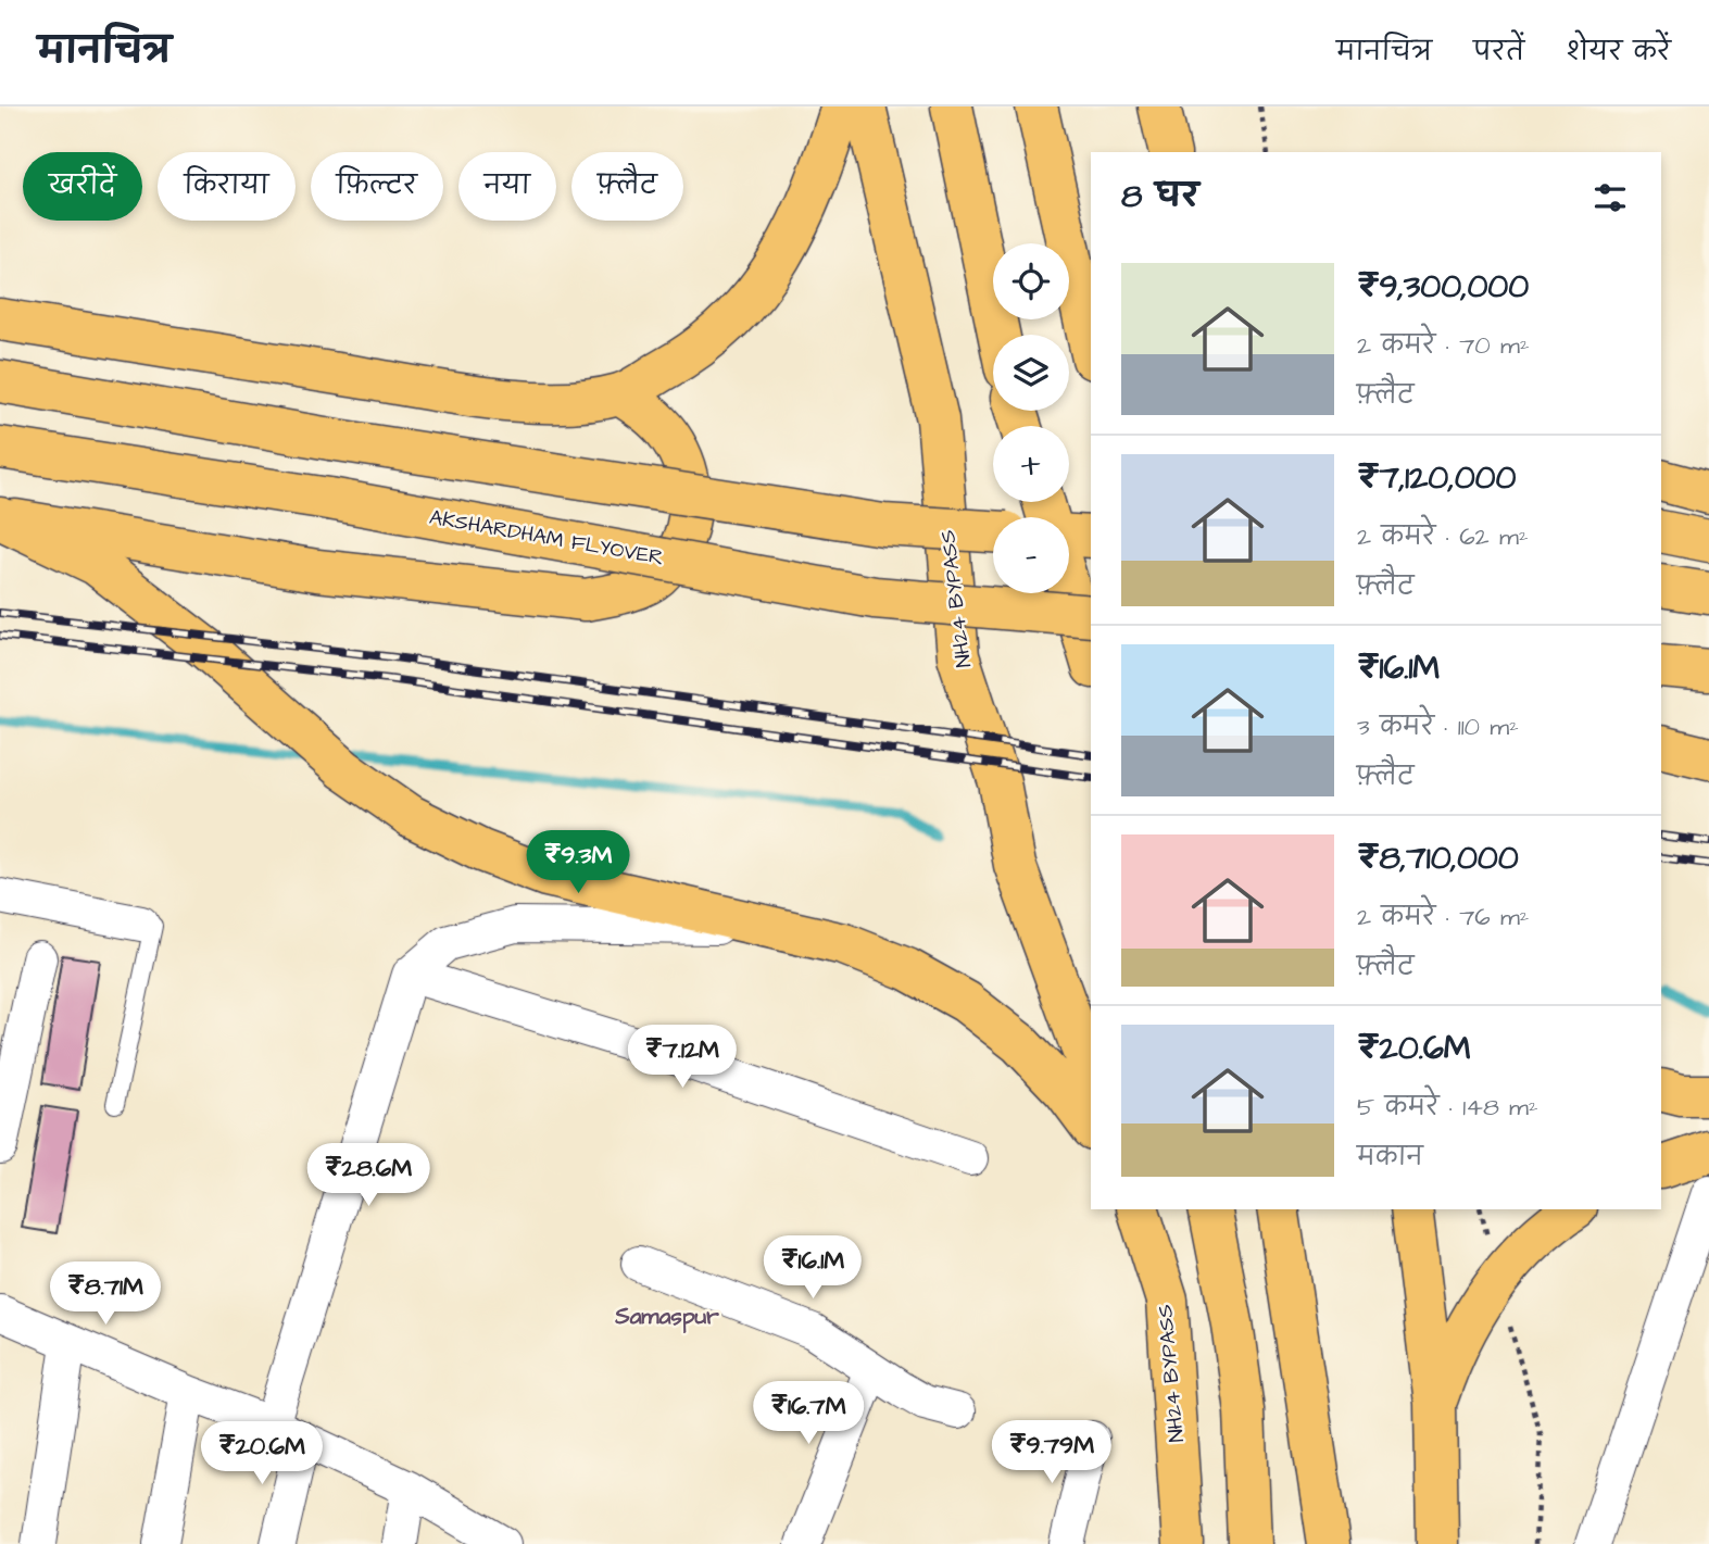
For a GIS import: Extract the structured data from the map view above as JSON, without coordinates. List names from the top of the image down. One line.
{"streets":{"main road":["AKSHARDHAM FLYOVER","NH24 BYPASS"]},"districts":["Samaspur"],"page":{"header":"मानचित्र","nav":["मानचित्र","परतें","शेयर करें"],"chip":["खरीदें","किराया","फ़िल्टर","नया","फ़्लैट"],"heading":"8 घर","map_buttons":["+","−"],"list":[{"name":"₹9,300,000","note":"2 कमरे · 70 m² · फ़्लैट"},{"name":"₹7,120,000","note":"2 कमरे · 62 m² · फ़्लैट"},{"name":"₹16.1M","note":"3 कमरे · 110 m² · फ़्लैट"},{"name":"₹8,710,000","note":"2 कमरे · 76 m² · फ़्लैट"},{"name":"₹20.6M","note":"5 कमरे · 148 m² · मकान"}],"price":["₹9.3M","₹7.12M","₹28.6M","₹16.1M","₹8.71M","₹16.7M","₹9.79M","₹20.6M"]}}
